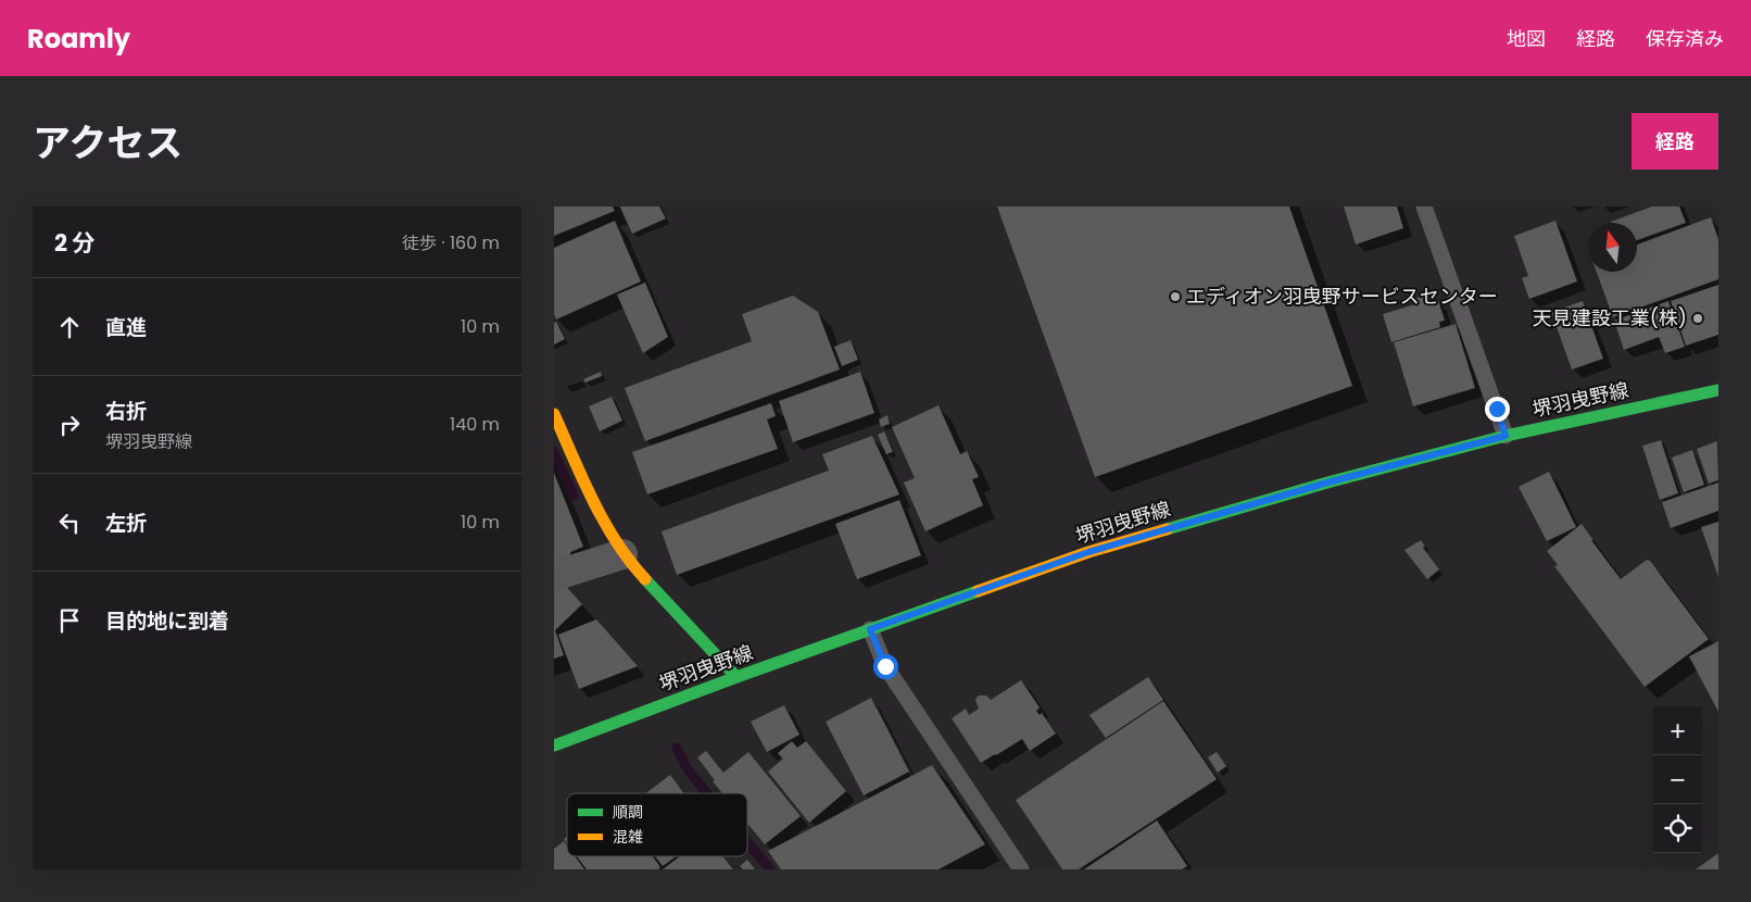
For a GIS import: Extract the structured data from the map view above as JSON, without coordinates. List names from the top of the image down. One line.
{"streets":{"main road":["堺羽曳野線"]},"places":["エディオン羽曳野サービスセンター","天見建設工業(株)"],"legend":["順調","混雑"],"north":"top","page":{"header":"Roamly","nav":["地図","経路","保存済み"],"title":"アクセス","buttons":"経路","heading":["2 分","徒歩 · 160 m"],"list":[["直進","10 m"],["右折","堺羽曳野線","140 m"],["左折","10 m"],"目的地に到着"],"map_buttons":["+","−"]}}
